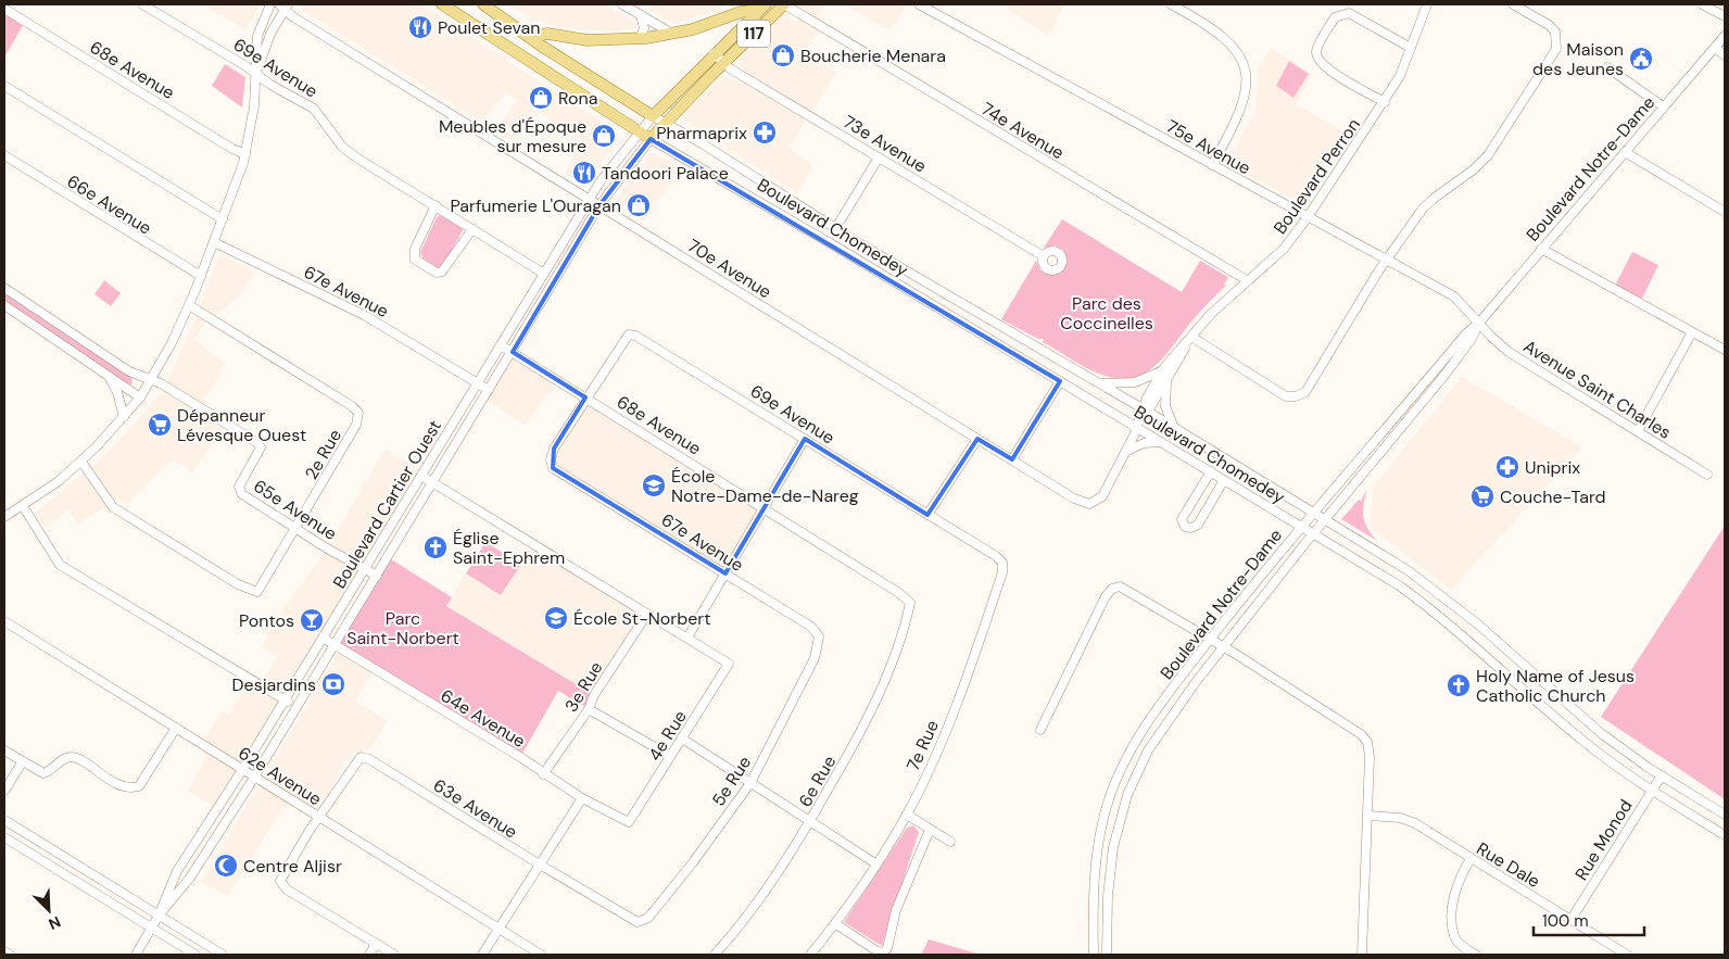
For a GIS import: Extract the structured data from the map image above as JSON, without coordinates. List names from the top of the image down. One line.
{"streets":{"main road":["117"],"street":["69e Avenue","68e Avenue","74e Avenue","73e Avenue","75e Avenue","Boulevard Notre-Dame","Boulevard Perron","66e Avenue","Boulevard Chomedey","70e Avenue","67e Avenue","Avenue Saint Charles","2e Rue","Boulevard Cartier Ouest","65e Avenue","3e Rue","64e Avenue","4e Rue","7e Rue","62e Avenue","5e Rue","6e Rue","63e Avenue","Rue Monod","Rue Dale"]},"crossings":[["117","74e Avenue"],["117","73e Avenue"],["117","Boulevard Chomedey"],["117","Boulevard Cartier Ouest"],["69e Avenue","68e Avenue"],["69e Avenue","67e Avenue"],["69e Avenue","Boulevard Cartier Ouest"],["69e Avenue","7e Rue"],["68e Avenue","67e Avenue"],["68e Avenue","Boulevard Cartier Ouest"],["68e Avenue","6e Rue"],["74e Avenue","Boulevard Perron"],["75e Avenue","Boulevard Notre-Dame"],["75e Avenue","Boulevard Perron"],["75e Avenue","Avenue Saint Charles"],["Boulevard Notre-Dame","Boulevard Chomedey"],["Boulevard Notre-Dame","Avenue Saint Charles"],["Boulevard Perron","Boulevard Chomedey"],["Boulevard Perron","70e Avenue"],["Boulevard Chomedey","70e Avenue"],["Boulevard Chomedey","Boulevard Cartier Ouest"],["Boulevard Chomedey","Rue Monod"],["70e Avenue","Boulevard Cartier Ouest"],["67e Avenue","Boulevard Cartier Ouest"],["67e Avenue","5e Rue"],["2e Rue","65e Avenue"],["Boulevard Cartier Ouest","65e Avenue"],["Boulevard Cartier Ouest","64e Avenue"],["Boulevard Cartier Ouest","62e Avenue"],["3e Rue","64e Avenue"],["64e Avenue","4e Rue"],["62e Avenue","63e Avenue"],["5e Rue","63e Avenue"],["Rue Monod","Rue Dale"]],"parks":["Parc des Coccinelles","Parc Saint-Norbert"],"places":{"restaurant":["Poulet Sevan","Tandoori Palace"],"shop":["Boucherie Menara","Rona","Meubles d'Époque sur mesure","Parfumerie L'Ouragan"],"public building":["Maison des Jeunes"],"pharmacy":["Pharmaprix","Uniprix"],"supermarket":["Dépanneur Lévesque Ouest","Couche-Tard"],"school or university":["École Notre-Dame-de-Nareg","École St-Norbert"],"church":["Église Saint-Ephrem","Holy Name of Jesus Catholic Church"],"bar":["Pontos"],"bank":["Desjardins"],"mosque":["Centre Aljisr"]},"scale_bar":"100 m","north":"bottom right"}
